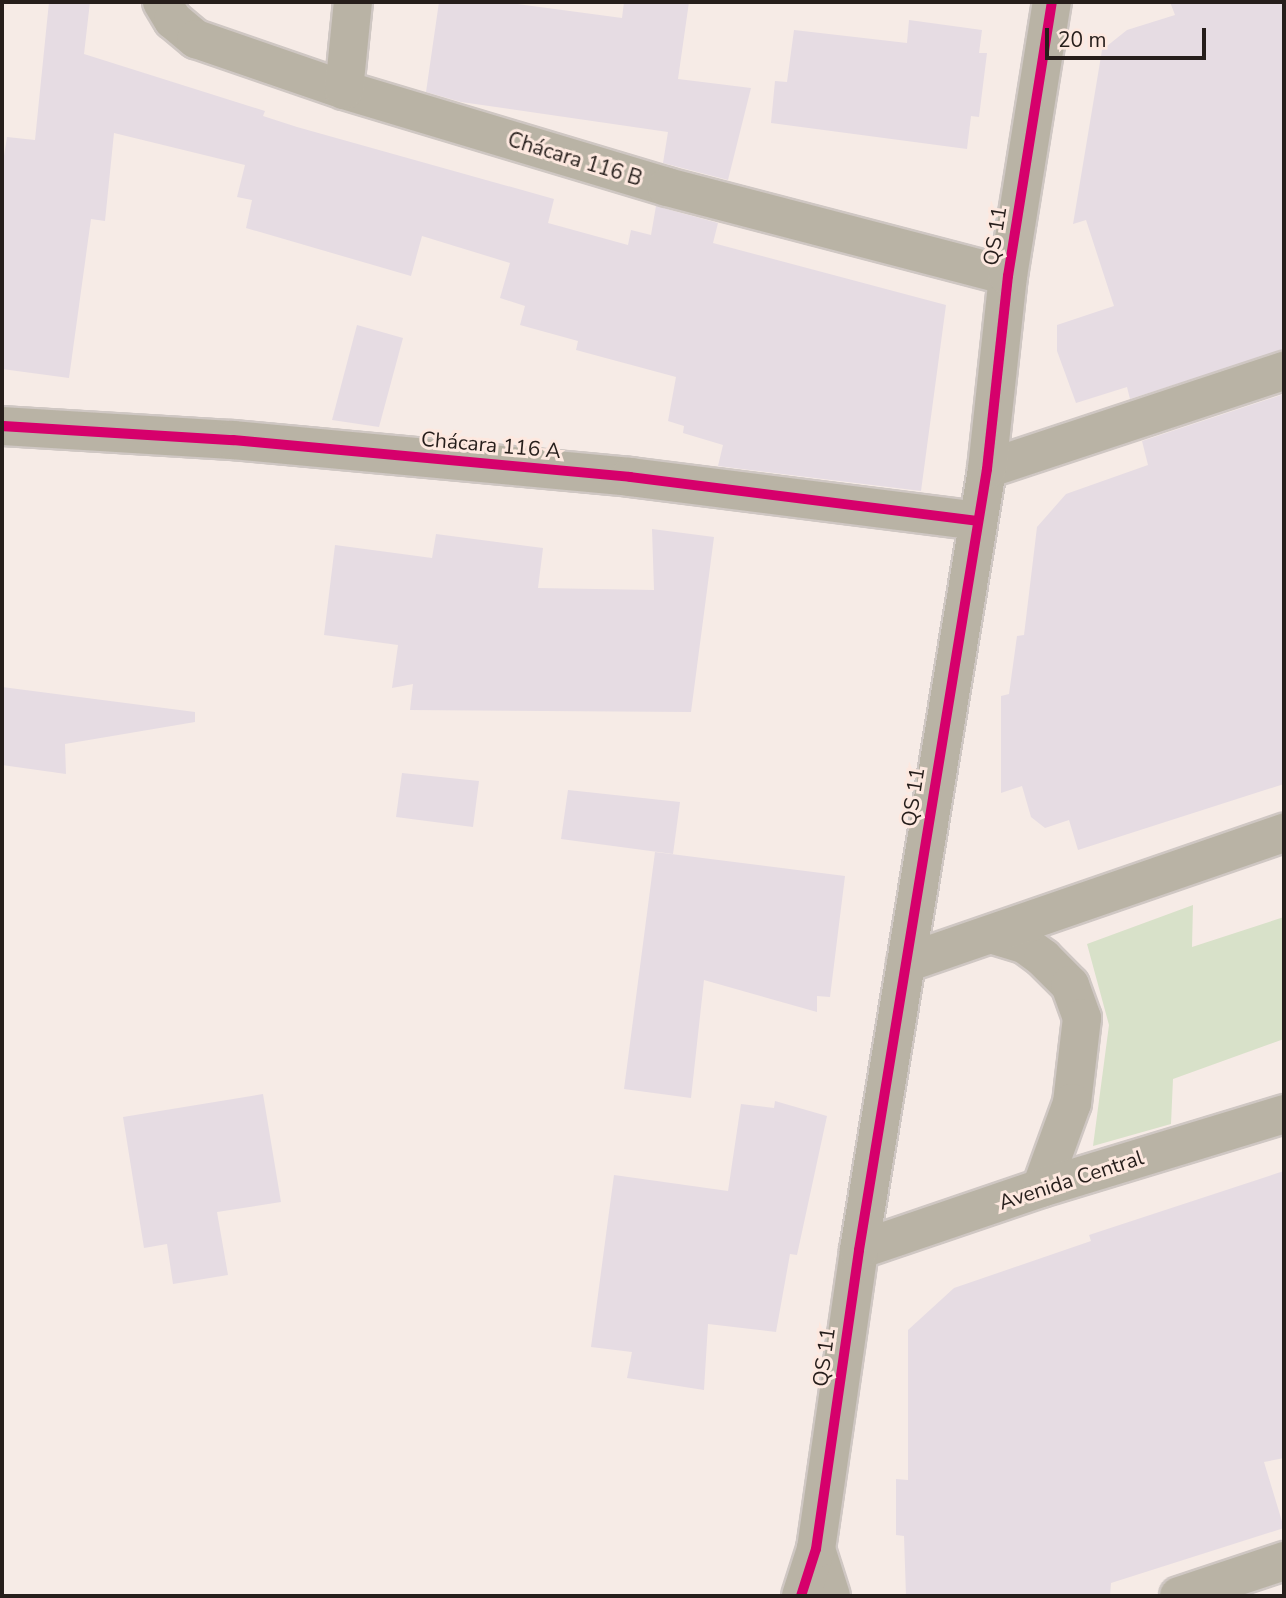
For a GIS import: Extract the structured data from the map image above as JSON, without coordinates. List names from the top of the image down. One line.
{"streets":{"street":["Chácara 116 B","QS 11","Chácara 116 A","Avenida Central"]},"crossings":[["Chácara 116 B","QS 11"],["QS 11","Chácara 116 A"],["QS 11","Avenida Central"]],"scale_bar":"20 m"}
